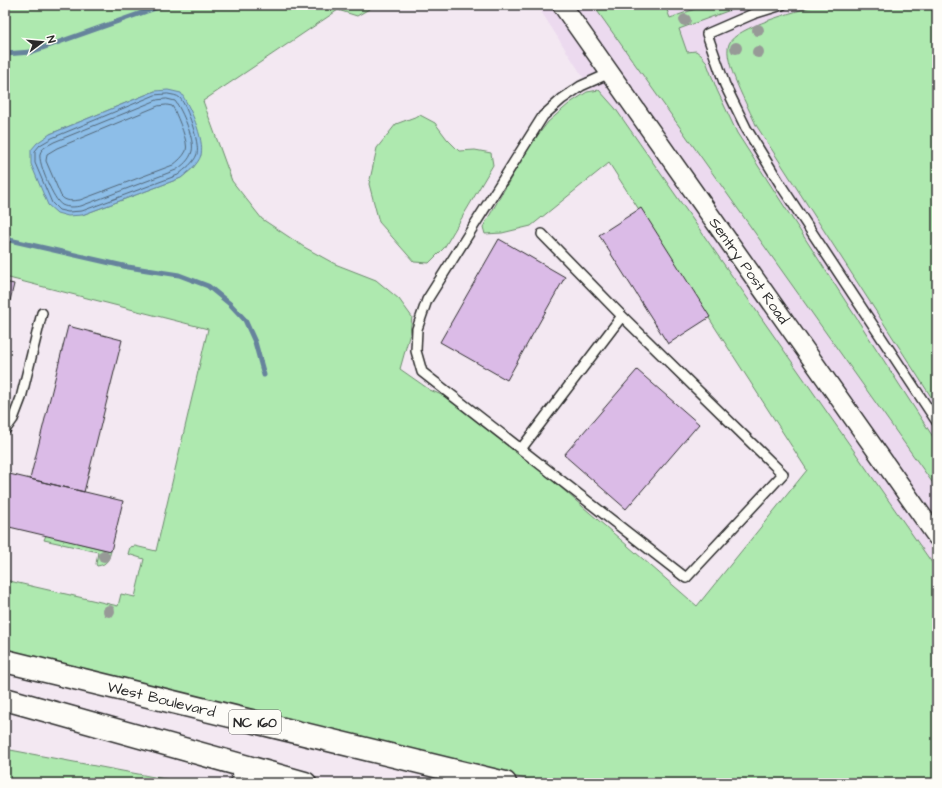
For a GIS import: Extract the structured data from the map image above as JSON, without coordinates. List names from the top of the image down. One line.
{"streets":{"main road":["West Boulevard","NC 160"],"street":["Sentry Post Road"]},"north":"right"}
